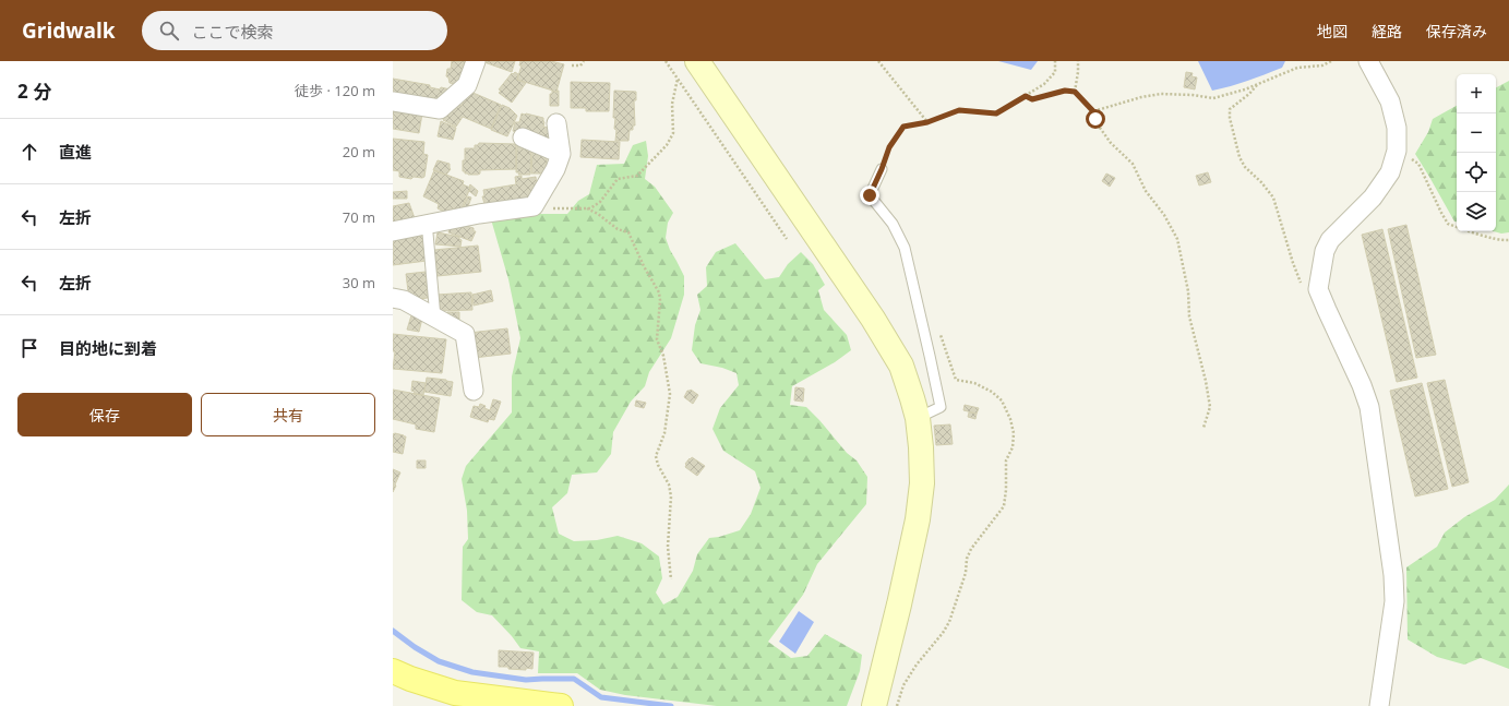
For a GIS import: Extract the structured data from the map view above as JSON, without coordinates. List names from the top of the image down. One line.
{"page":{"header":"Gridwalk","search":"ここで検索","nav":["地図","経路","保存済み"],"heading":["2 分","徒歩 · 120 m"],"map_buttons":["+","−"],"list":[["直進","20 m"],["左折","70 m"],["左折","30 m"],"目的地に到着"],"buttons":["保存","共有"]}}
